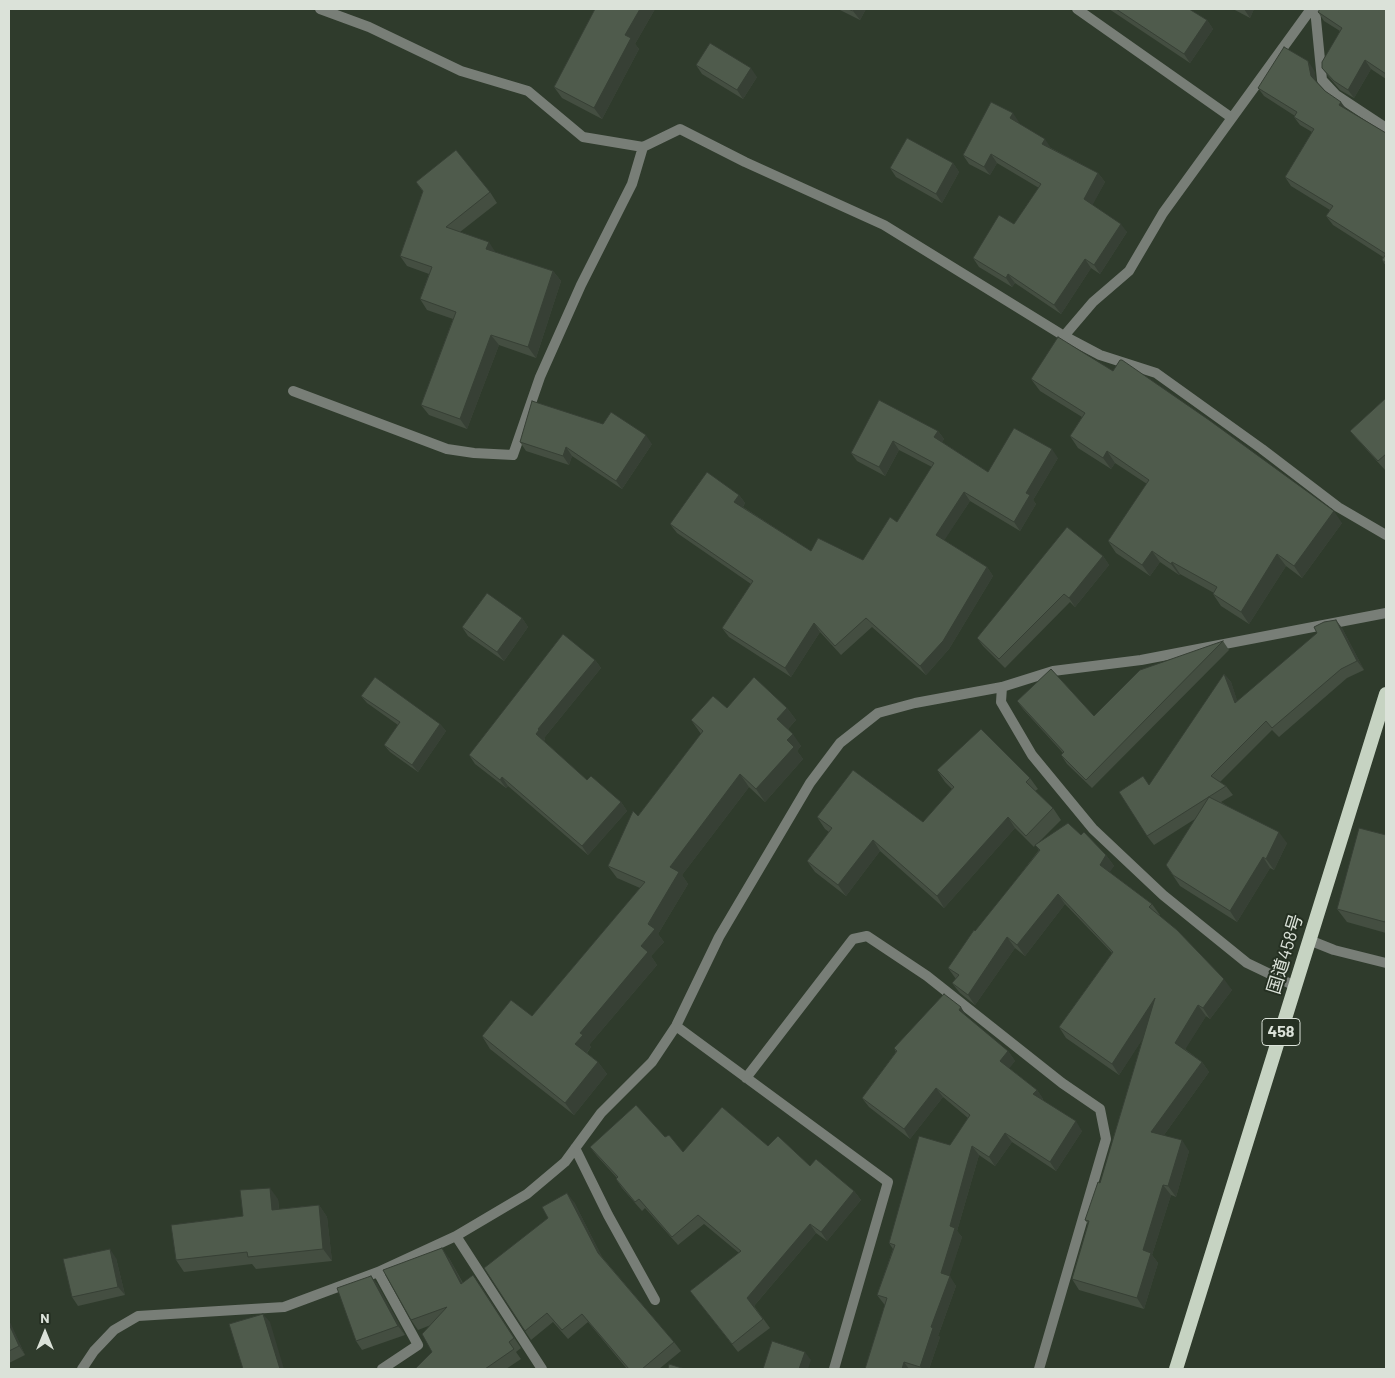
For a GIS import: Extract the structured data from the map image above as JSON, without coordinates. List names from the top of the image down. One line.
{"streets":{"highway":["国道458号","458"]},"north":"top"}
